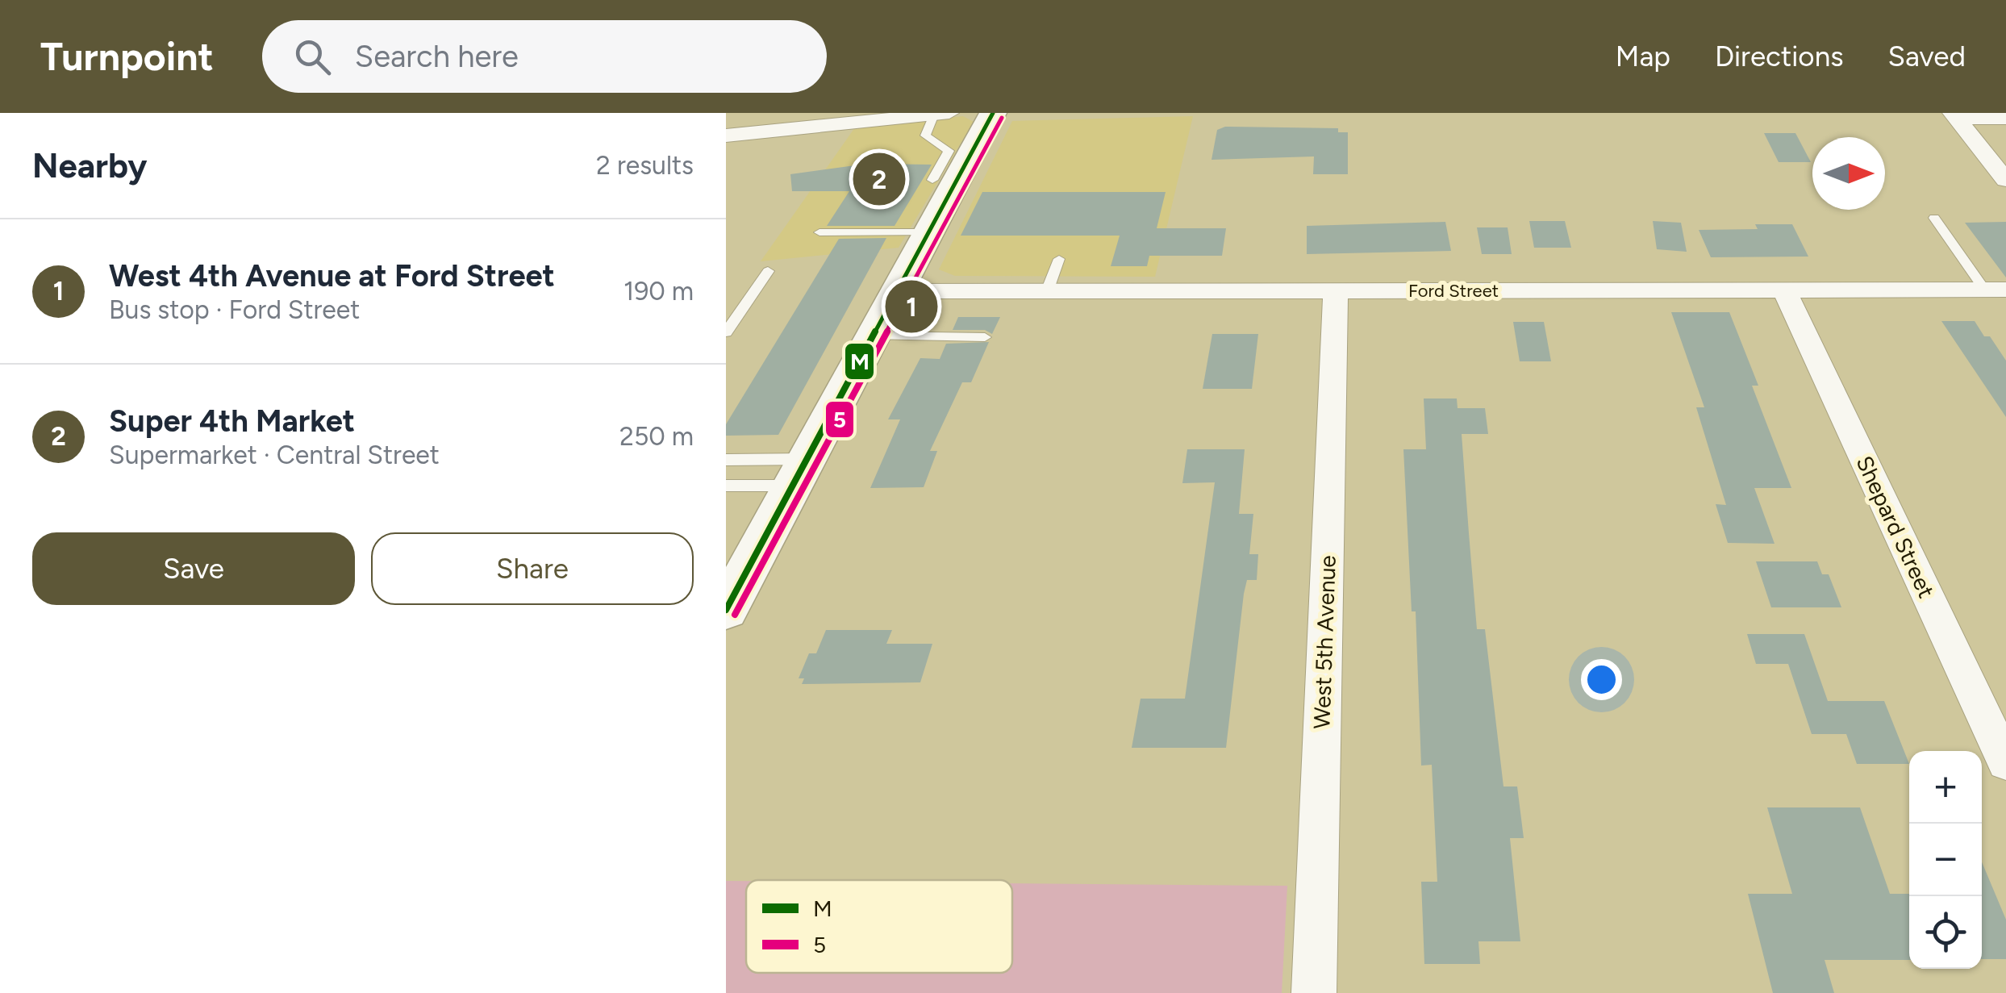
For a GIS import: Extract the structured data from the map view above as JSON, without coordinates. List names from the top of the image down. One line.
{"streets":{"street":["Ford Street","Shepard Street","West 5th Avenue"]},"crossings":[["Ford Street","Shepard Street"],["Ford Street","West 5th Avenue"]],"lines":["transit line M","transit line 5"],"legend":["M","5"],"north":"right","page":{"header":"Turnpoint","search":"Search here","nav":["Map","Directions","Saved"],"heading":["Nearby","2 results"],"pins":["2","1"],"list":[{"mark":"1","name":"West 4th Avenue at Ford Street","note":"Bus stop · Ford Street","value":"190 m"},{"mark":"2","name":"Super 4th Market","note":"Supermarket · Central Street","value":"250 m"}],"buttons":["Save","Share"],"map_buttons":["+","−"]}}
